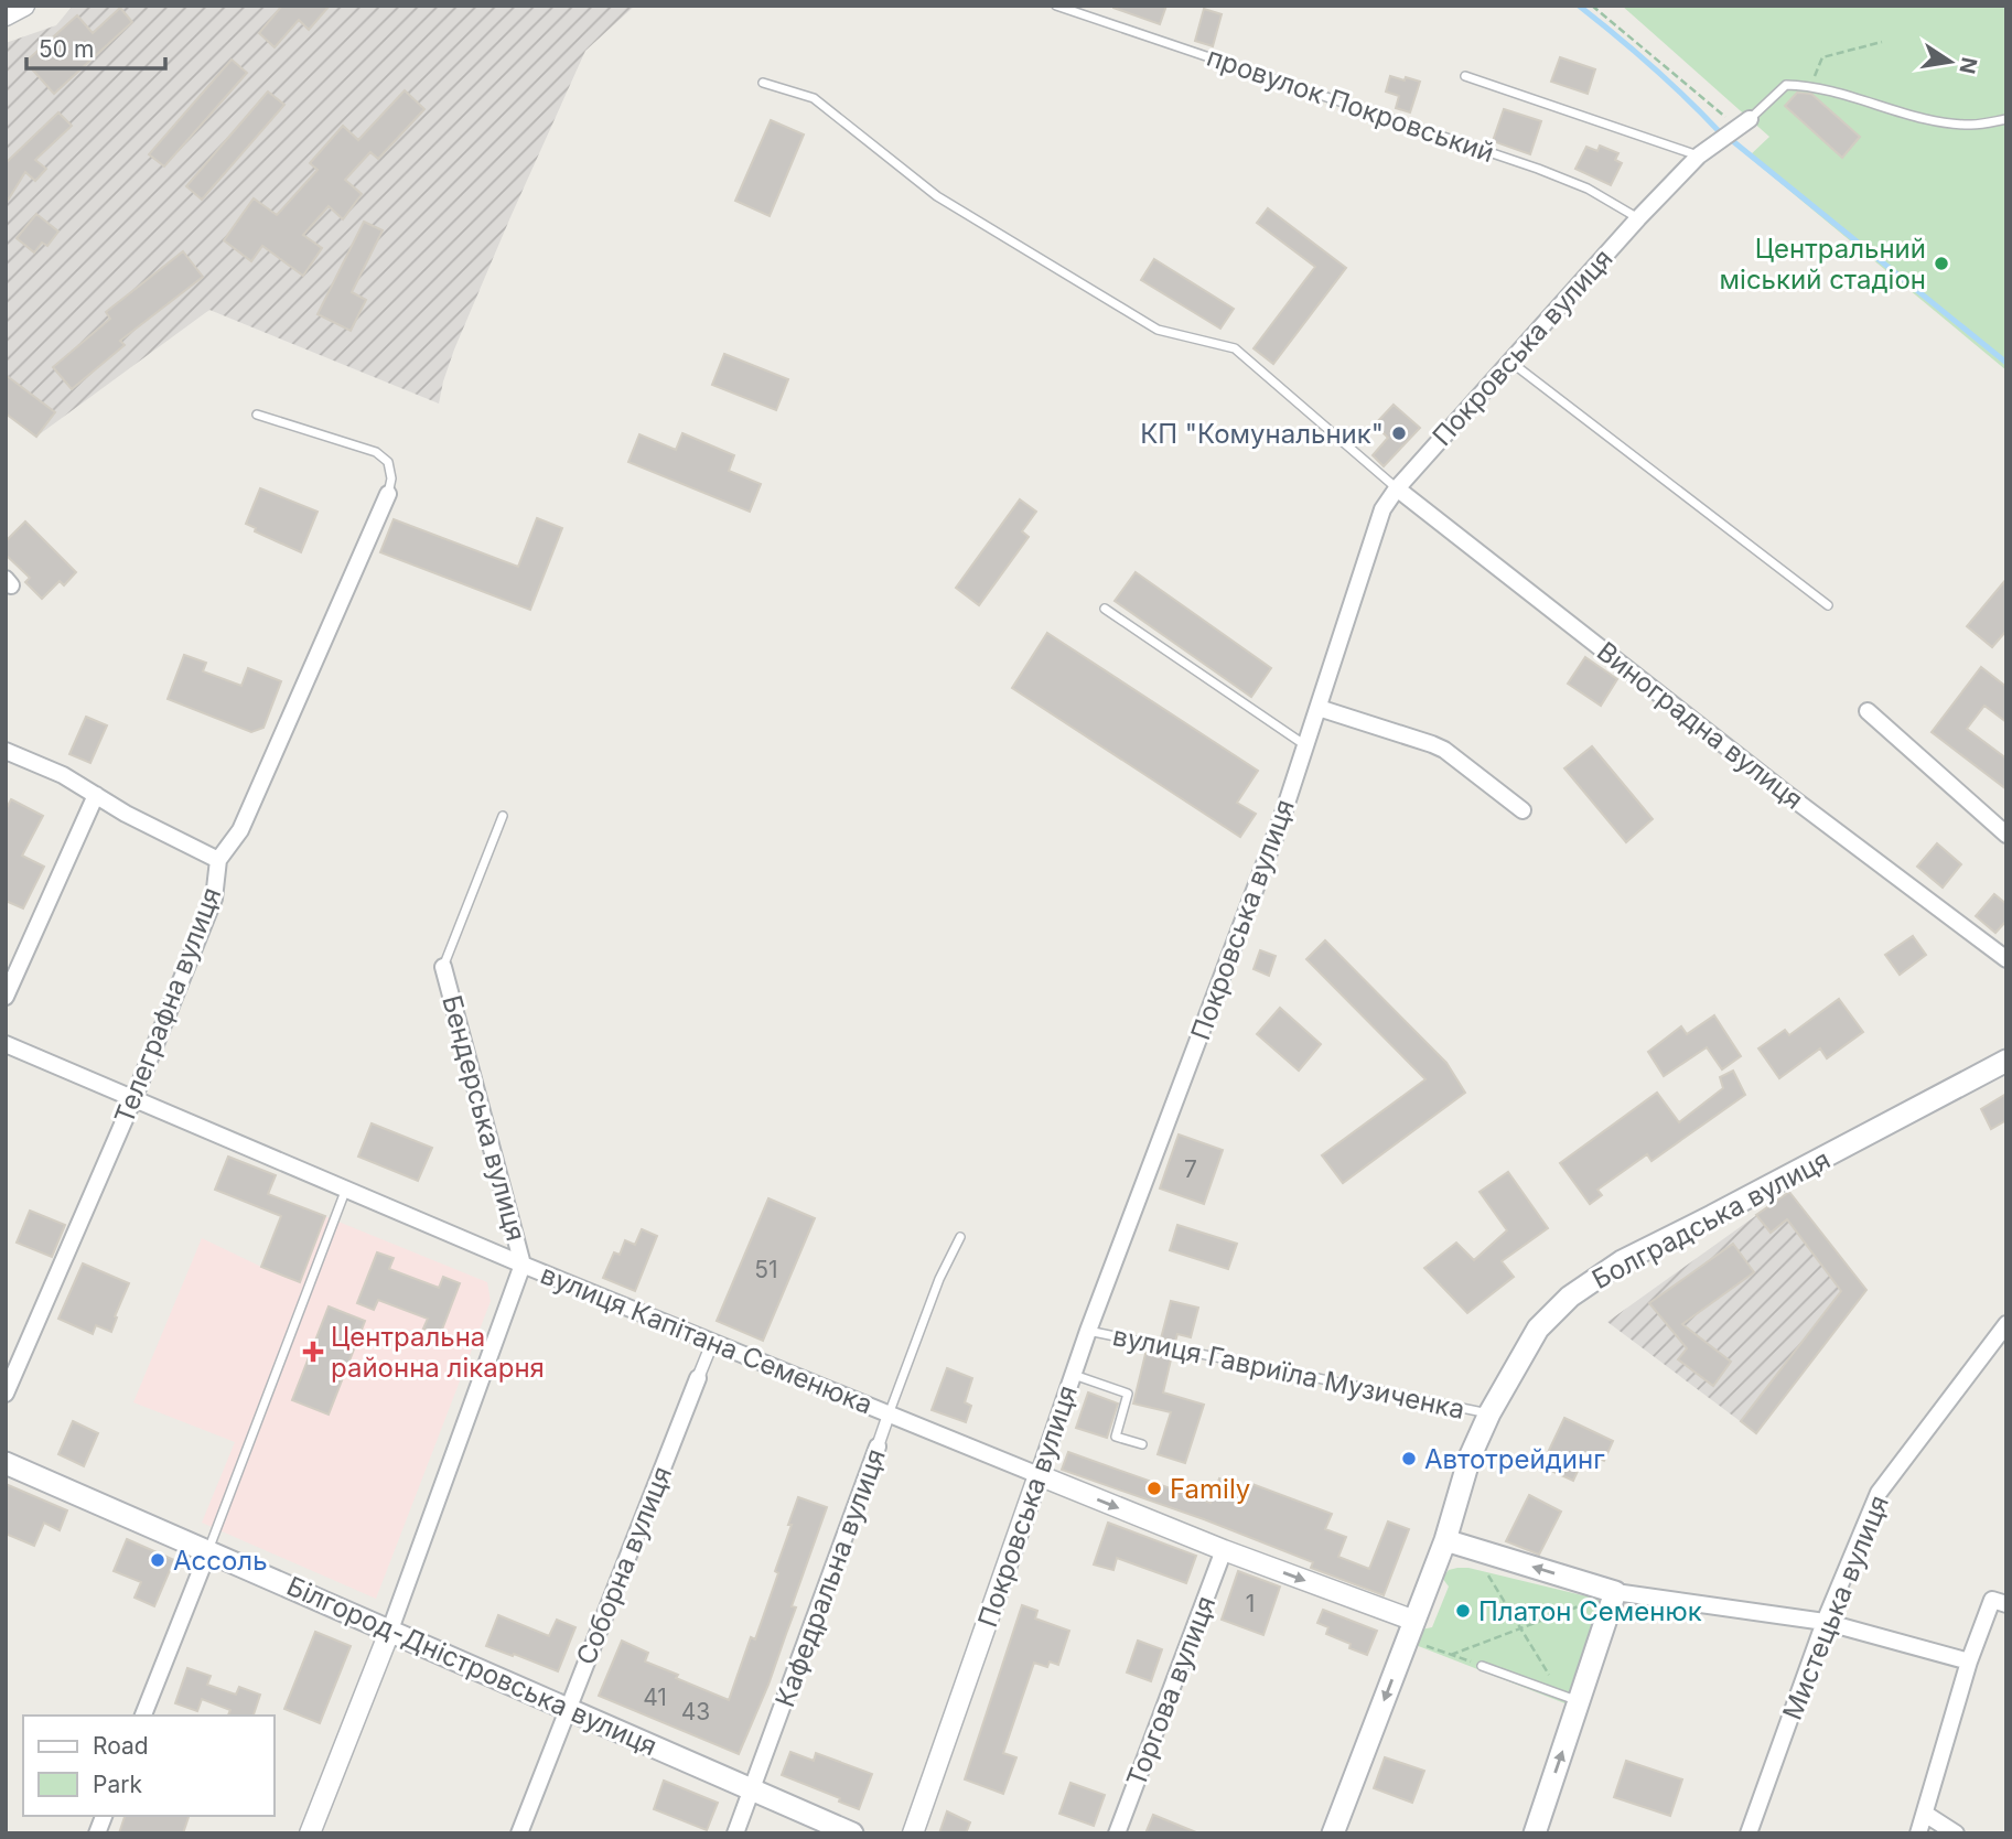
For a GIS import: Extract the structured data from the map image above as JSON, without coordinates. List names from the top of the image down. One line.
{"streets":{"main road":["Болградська вулиця","Білгород-Дністровська вулиця"],"street":["Покровська вулиця","Виноградна вулиця","Телеграфна вулиця","Бендерська вулиця","вулиця Капітана Семенюка","Соборна вулиця","Кафедральна вулиця","Мистецька вулиця","Торгова вулиця"],"lane":["провулок Покровський","вулиця Гавриїла Музиченка"]},"crossings":[["провулок Покровський","Покровська вулиця"],["Покровська вулиця","Виноградна вулиця"],["Покровська вулиця","вулиця Капітана Семенюка"],["Покровська вулиця","вулиця Гавриїла Музиченка"],["Телеграфна вулиця","вулиця Капітана Семенюка"],["Бендерська вулиця","вулиця Капітана Семенюка"],["Бендерська вулиця","Білгород-Дністровська вулиця"],["Болградська вулиця","вулиця Капітана Семенюка"],["Болградська вулиця","вулиця Гавриїла Музиченка"],["вулиця Капітана Семенюка","Соборна вулиця"],["вулиця Капітана Семенюка","Кафедральна вулиця"],["вулиця Капітана Семенюка","Торгова вулиця"],["Соборна вулиця","Білгород-Дністровська вулиця"],["Кафедральна вулиця","Білгород-Дністровська вулиця"]],"places":{"other":["Центральний міський стадіон","КП \"Комунальник\"","Автотрейдинг","Family","Ассоль","Платон Семенюк"],"health":["Центральна районна лікарня"]},"house_numbers":["7","51","1","41","43"],"legend":["Road","Park"],"scale_bar":"50 m","north":"right"}
